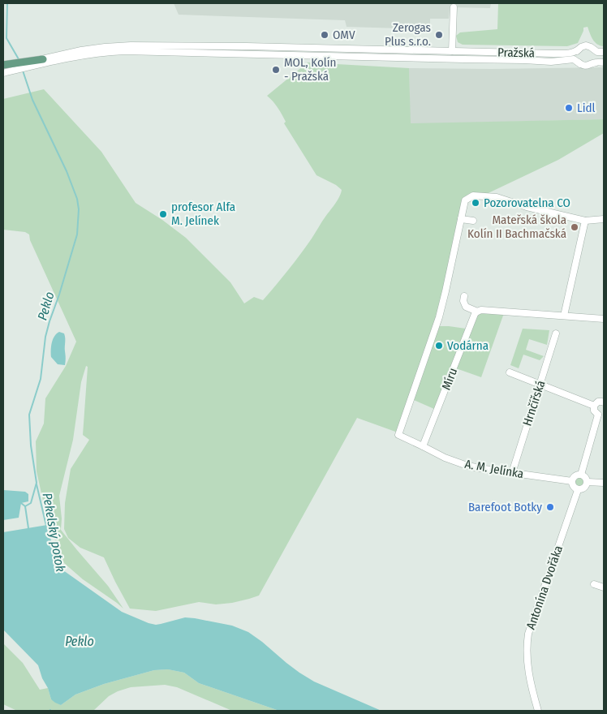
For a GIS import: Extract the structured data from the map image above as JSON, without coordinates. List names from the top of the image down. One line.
{"streets":{"street":["Pražská","Míru","Hrnčířská","A. M. Jelínka","Antonína Dvořáka"]},"crossings":[["Míru","A. M. Jelínka"],["Hrnčířská","A. M. Jelínka"],["A. M. Jelínka","Antonína Dvořáka"]],"water":["Peklo","Pekelský potok"],"places":["OMV","Zerogas Plus s.r.o.","MOL, Kolín - Pražská","Lidl","Pozorovatelna CO","profesor Alfa M. Jelínek","Mateřská škola Kolín II Bachmačská","Vodárna","Barefoot Botky"]}
